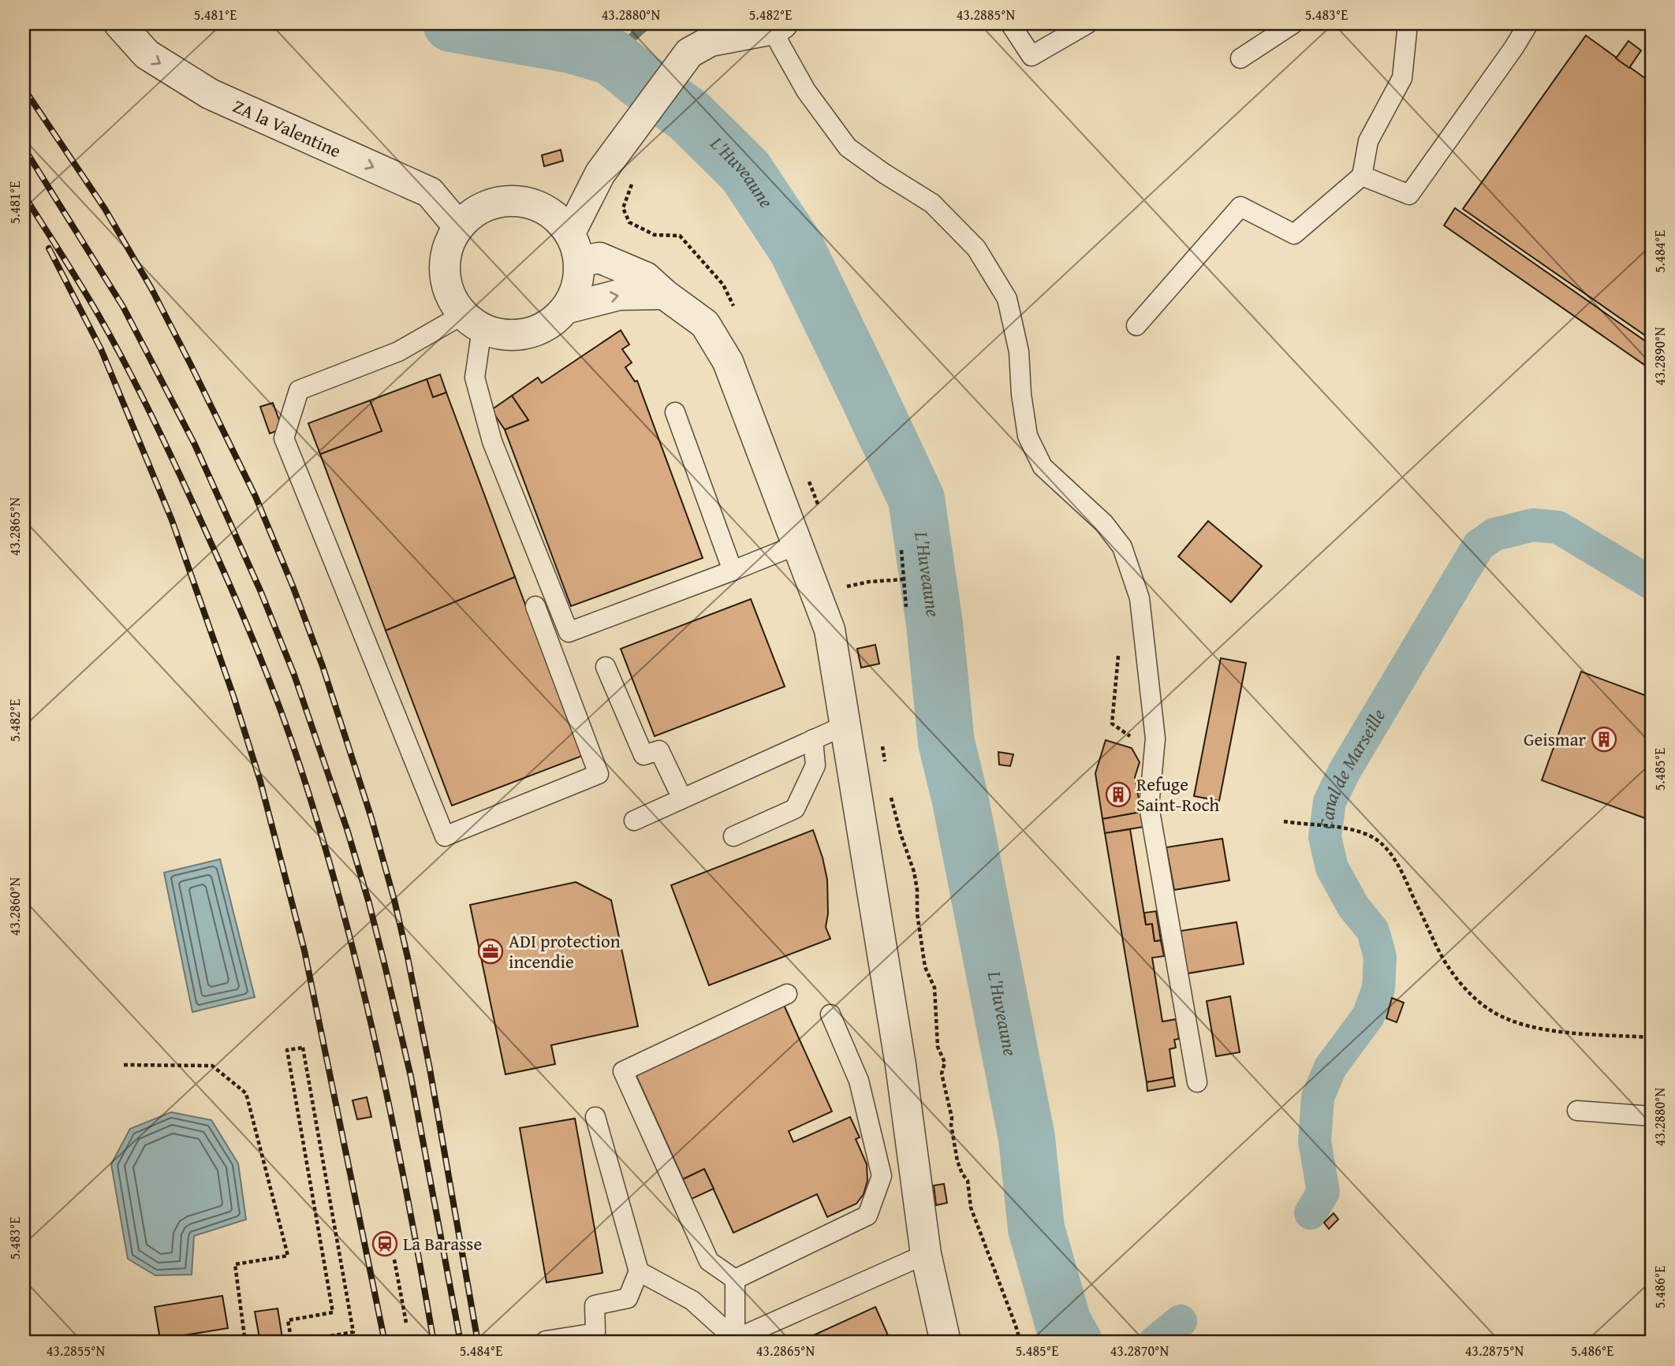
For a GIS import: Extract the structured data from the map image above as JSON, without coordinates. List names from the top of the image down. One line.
{"streets":{"street":["ZA la Valentine"]},"one_way":["ZA la Valentine"],"water":["L'Huveaune","Canal de Marseille"],"places":{"building":["Geismar","Refuge Saint-Roch"],"office":["ADI protection incendie"],"station":["La Barasse"]},"coordinates":["5.481°E","43.2880°N","5.482°E","43.2885°N","5.483°E","5.484°E","43.2890°N","43.2865°N","5.485°E","43.2860°N","5.486°E","43.2855°N","43.2870°N","43.2875°N"]}
